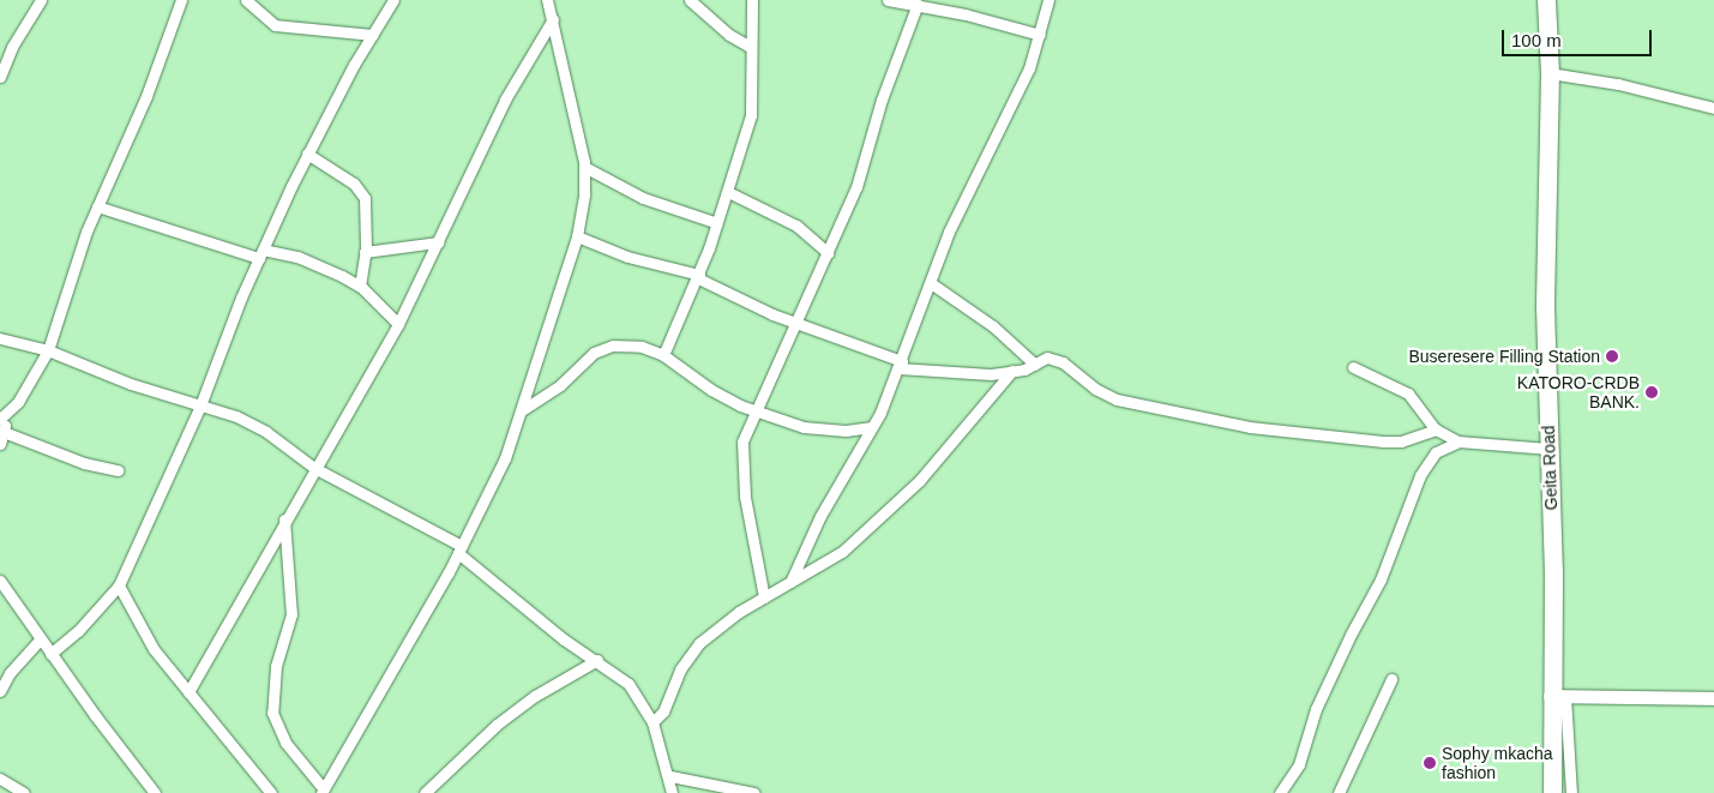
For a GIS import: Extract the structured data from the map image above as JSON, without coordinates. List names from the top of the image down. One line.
{"streets":{"highway":["Geita Road"]},"places":["Buseresere Filling Station","KATORO-CRDB BANK.","Sophy mkacha fashion"],"scale_bar":"100 m"}
